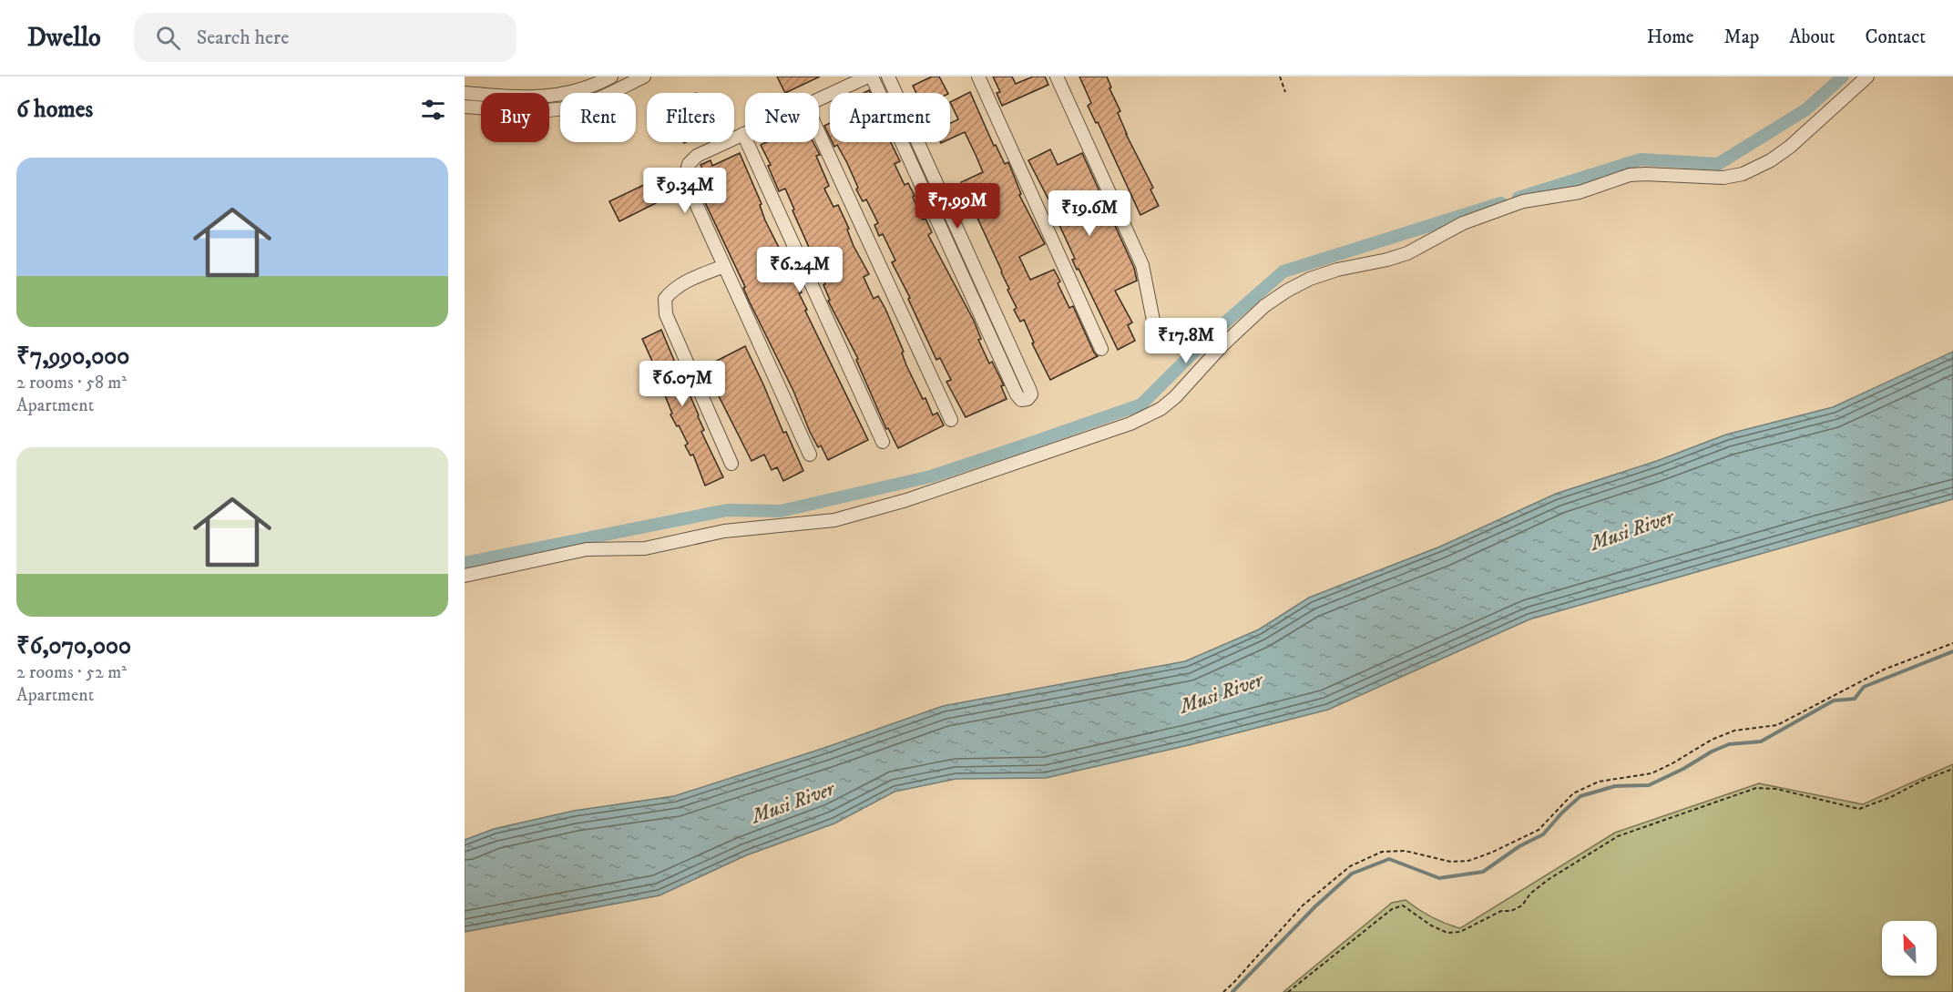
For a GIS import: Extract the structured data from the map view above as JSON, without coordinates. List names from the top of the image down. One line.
{"water":["Musi River"],"north":"top left","page":{"header":"Dwello","search":"Search here","nav":["Home","Map","About","Contact"],"heading":"6 homes","chip":["Buy","Rent","Filters","New","Apartment"],"list":[{"name":"₹7,990,000","note":"2 rooms · 58 m² · Apartment"},{"name":"₹6,070,000","note":"2 rooms · 52 m² · Apartment"}],"price":["₹9.34M","₹7.99M","₹19.6M","₹6.24M","₹17.8M","₹6.07M"]}}
